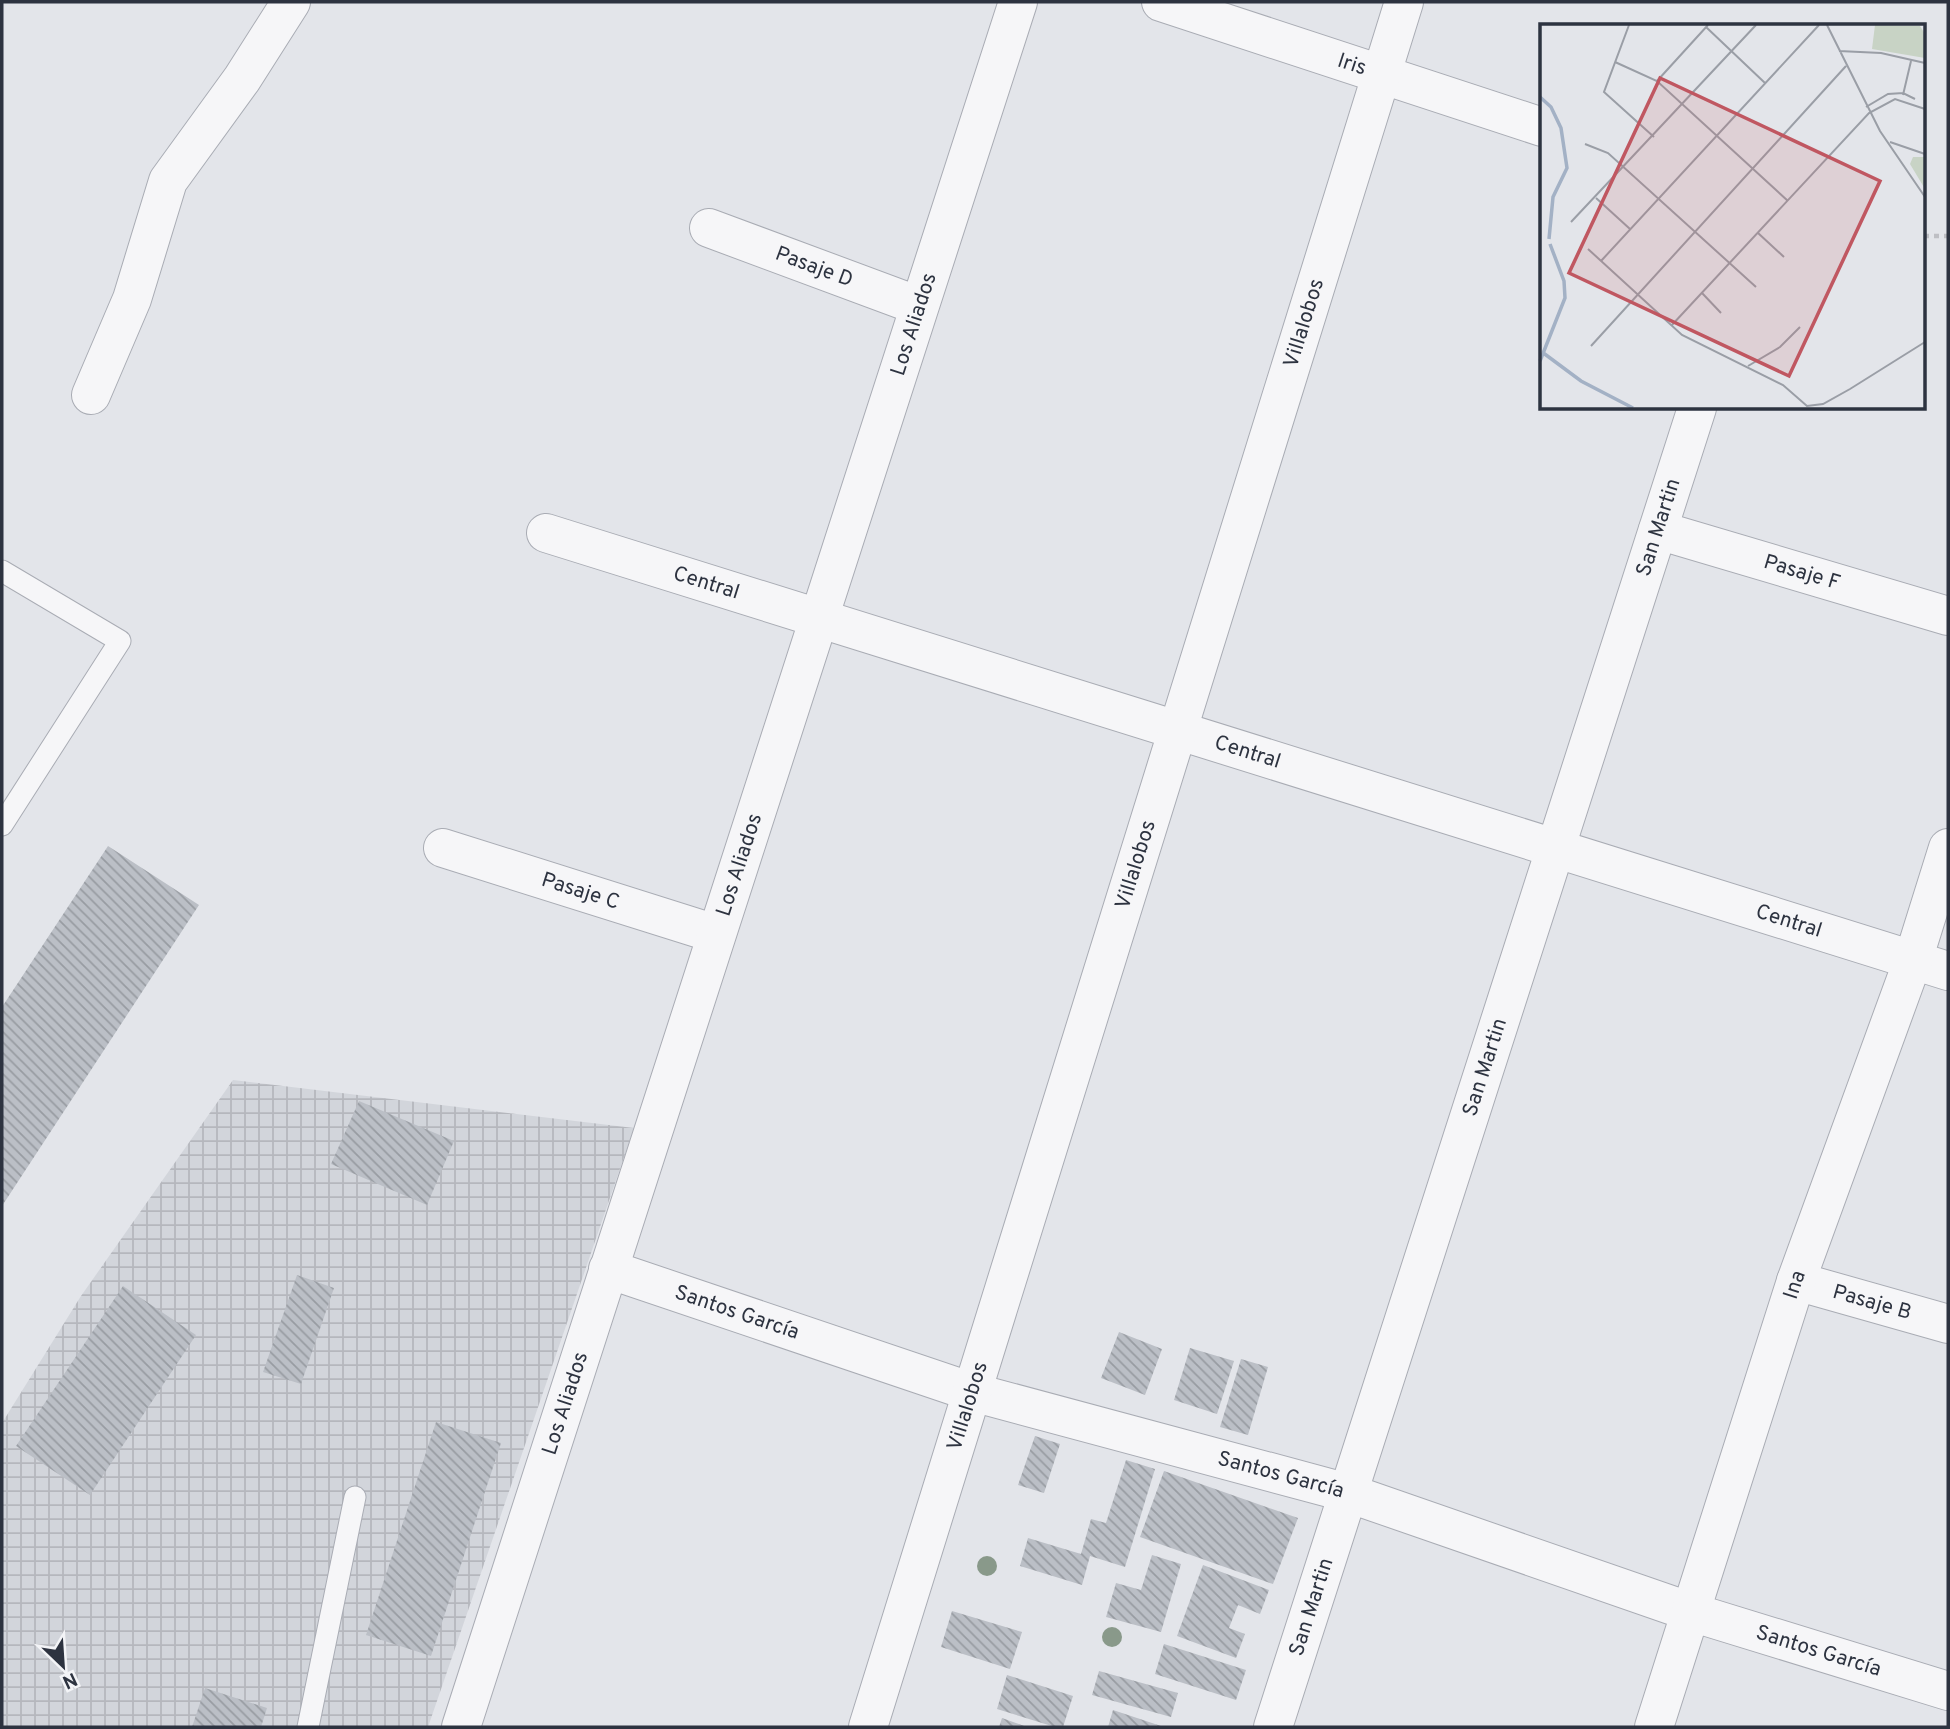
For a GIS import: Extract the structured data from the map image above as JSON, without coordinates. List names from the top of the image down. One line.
{"streets":{"street":["Iris","Pasaje D","Villalobos","Los Aliados","San Martin","Pasaje F","Central","Pasaje C","Ina","Pasaje B","Santos García"]},"crossings":[["Iris","Villalobos"],["Pasaje D","Los Aliados"],["Villalobos","Central"],["Villalobos","Santos García"],["Los Aliados","Central"],["Los Aliados","Pasaje C"],["Los Aliados","Santos García"],["San Martin","Pasaje F"],["San Martin","Central"],["San Martin","Santos García"],["Central","Ina"],["Ina","Pasaje B"],["Ina","Santos García"]],"north":"bottom right"}
